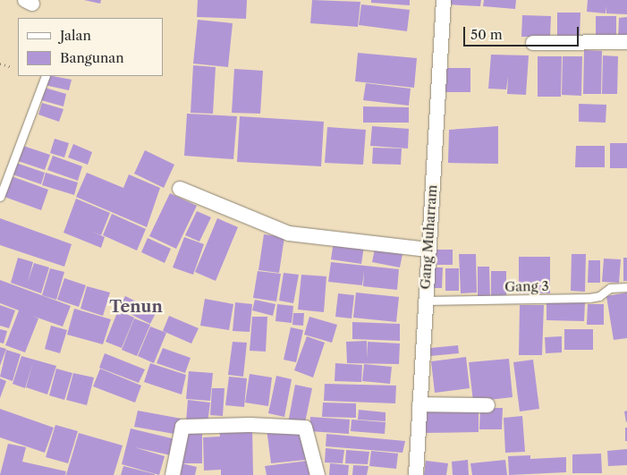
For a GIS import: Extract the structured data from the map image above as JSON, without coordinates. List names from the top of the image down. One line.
{"streets":{"street":["Gang Muharram"],"lane":["Gang 3"]},"crossings":[["Gang Muharram","Gang 3"]],"districts":["Tenun"],"legend":["Jalan","Bangunan"],"scale_bar":"50 m"}
